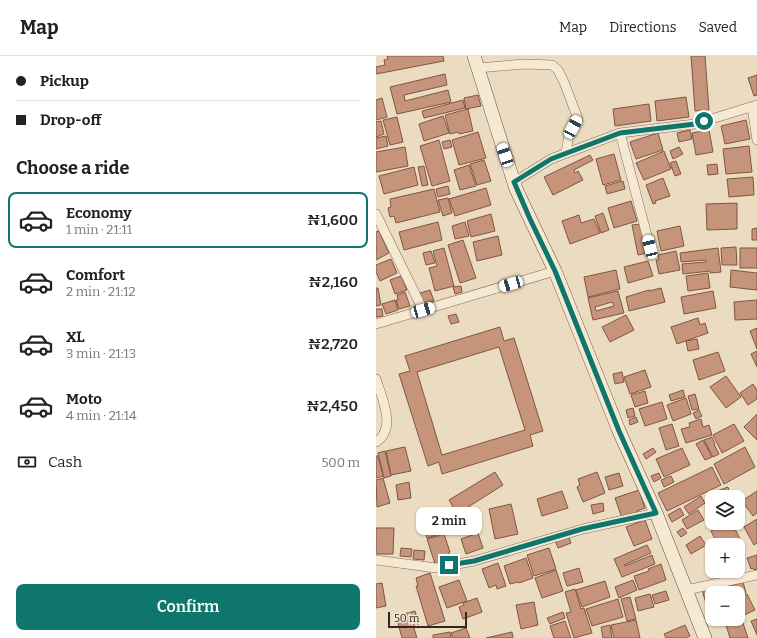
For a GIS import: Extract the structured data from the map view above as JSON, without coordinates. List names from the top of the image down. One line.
{"scale_bar":"50 m","page":{"header":"Map","nav":["Map","Directions","Saved"],"banner":["Pickup","Drop-off"],"heading":"Choose a ride","list":[{"name":"Economy","note":"1 min · 21:11","value":"₦1,600"},{"name":"Comfort","note":"2 min · 21:12","value":"₦2,160"},{"name":"XL","note":"3 min · 21:13","value":"₦2,720"},{"name":"Moto","note":"4 min · 21:14","value":"₦2,450"}],"pay":["Cash","500 m"],"map_buttons":["+","−"],"bubble":"2 min","buttons":"Confirm","scale":"50 m"}}
